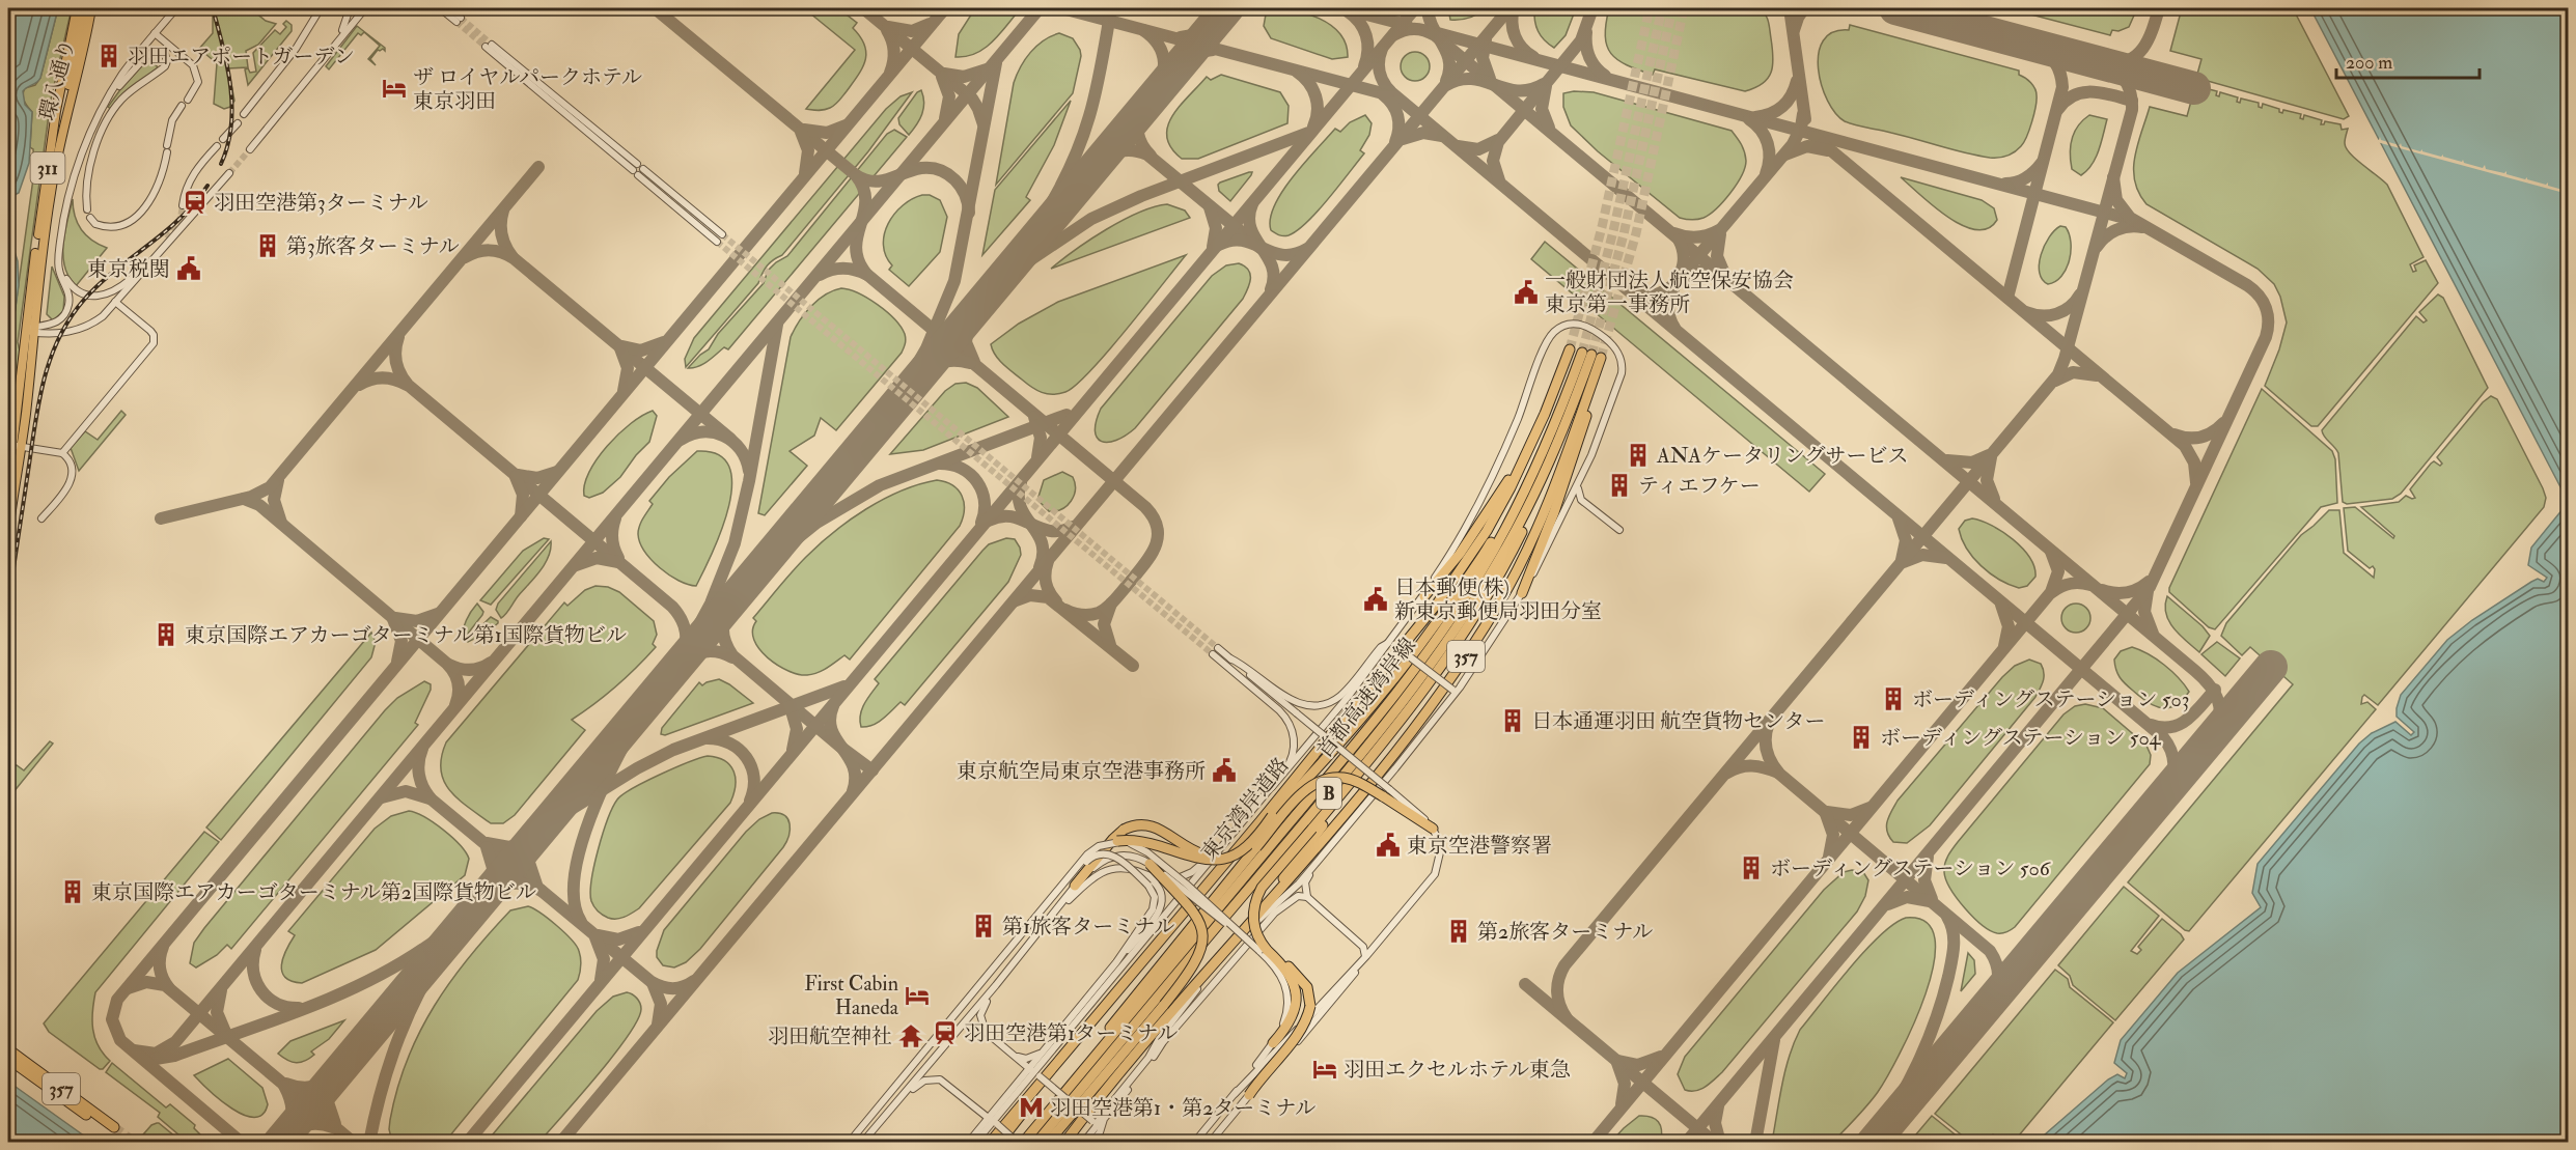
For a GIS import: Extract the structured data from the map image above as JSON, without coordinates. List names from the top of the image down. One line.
{"streets":{"highway":["357","首都高速湾岸線","B","東京湾岸道路"],"main road":["環八通り","311"]},"crossings":[["357","首都高速湾岸線"]],"places":{"building":["羽田エアポートガーデン","第3旅客ターミナル","ANAケータリングサービス","ティエフケー","東京国際エアカーゴターミナル第1国際貨物ビル","ボーディングステーション 503","日本通運羽田 航空貨物センター","ボーディングステーション 504","ボーディングステーション 506","東京国際エアカーゴターミナル第2国際貨物ビル","第1旅客ターミナル","第2旅客ターミナル"],"hotel":["ザ ロイヤルパークホテル 東京羽田","First Cabin Haneda","羽田エクセルホテル東急"],"station":["羽田空港第3ターミナル","羽田空港第1ターミナル"],"public building":["東京税関","一般財団法人航空保安協会 東京第一事務所","日本郵便(株) 新東京郵便局羽田分室","東京航空局東京空港事務所","東京空港警察署"],"temple":["羽田航空神社"],"metro station":["羽田空港第1・第2ターミナル"]},"scale_bar":"200 m"}
